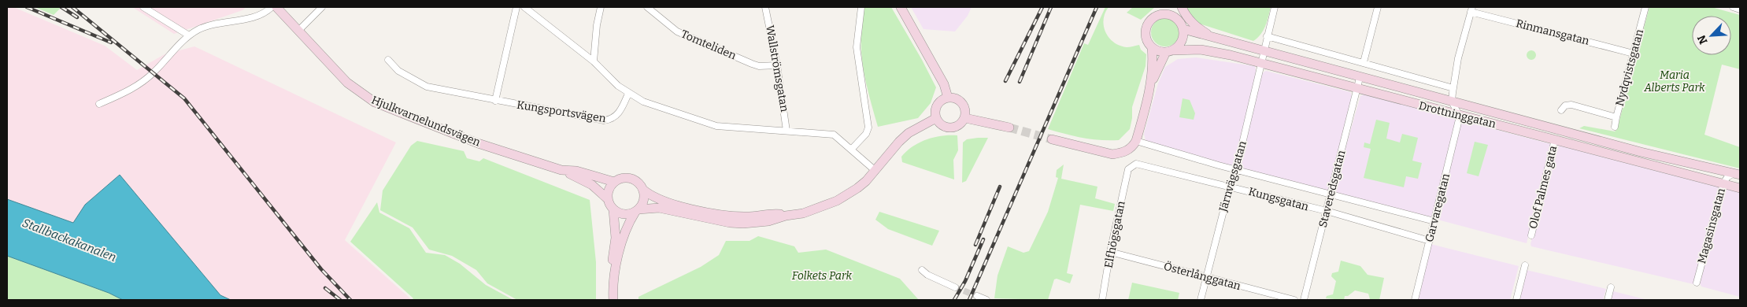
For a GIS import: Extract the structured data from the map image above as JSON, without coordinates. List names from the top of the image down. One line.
{"streets":{"street":["Rinmansgatan","Tomteliden","Nydqvistsgatan","Wallströmsgatan","Kungsportsvägen","Drottninggatan","Hjulkvarnelundsvägen","Järnvägsgatan","Olof Palmes gata","Staveredsgatan","Kungsgatan","Garvaregatan","Magasinsgatan","Elfhögsgatan","Österlånggatan"]},"crossings":[["Rinmansgatan","Nydqvistsgatan"],["Tomteliden","Wallströmsgatan"],["Drottninggatan","Järnvägsgatan"],["Drottninggatan","Olof Palmes gata"],["Drottninggatan","Staveredsgatan"],["Drottninggatan","Garvaregatan"],["Drottninggatan","Magasinsgatan"],["Järnvägsgatan","Kungsgatan"],["Järnvägsgatan","Österlånggatan"],["Staveredsgatan","Kungsgatan"],["Kungsgatan","Garvaregatan"],["Kungsgatan","Elfhögsgatan"],["Elfhögsgatan","Österlånggatan"]],"water":["Stallbackakanalen"],"parks":["Maria Alberts Park","Folkets Park"],"north":"bottom left"}
